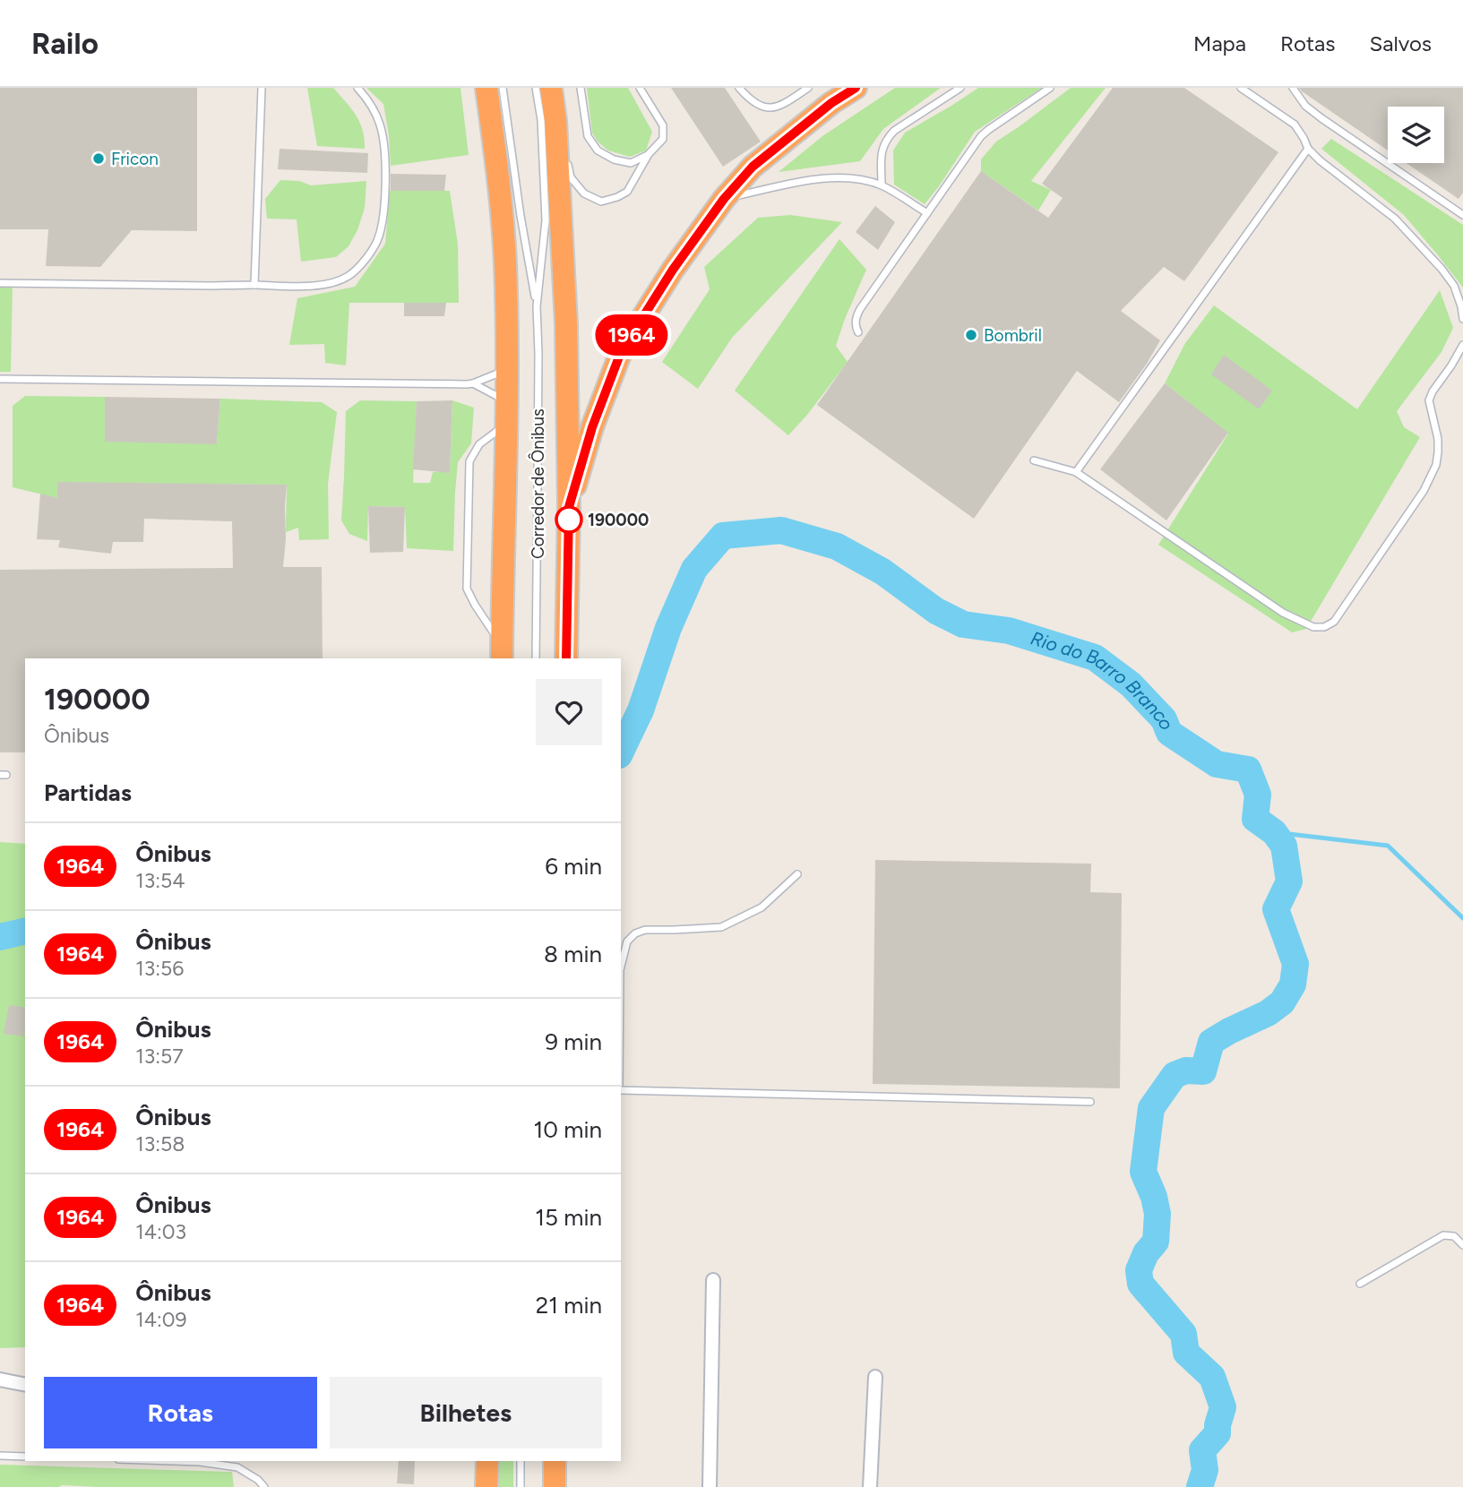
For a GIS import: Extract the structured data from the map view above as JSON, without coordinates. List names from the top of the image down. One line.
{"streets":{"lane":["Corredor de Ônibus"]},"water":["Rio do Barro Branco"],"places":["Fricon","Bombril","190000"],"lines":["bus line 1964"],"page":{"header":"Railo","nav":["Mapa","Rotas","Salvos"],"on_map":"1964","heading":[["190000","Ônibus"],"Partidas"],"list":[{"mark":"1964","name":"Ônibus","note":"13:54","value":"6 min"},{"mark":"1964","name":"Ônibus","note":"13:56","value":"8 min"},{"mark":"1964","name":"Ônibus","note":"13:57","value":"9 min"},{"mark":"1964","name":"Ônibus","note":"13:58","value":"10 min"},{"mark":"1964","name":"Ônibus","note":"14:03","value":"15 min"},{"mark":"1964","name":"Ônibus","note":"14:09","value":"21 min"}],"buttons":["Rotas","Bilhetes"]}}
